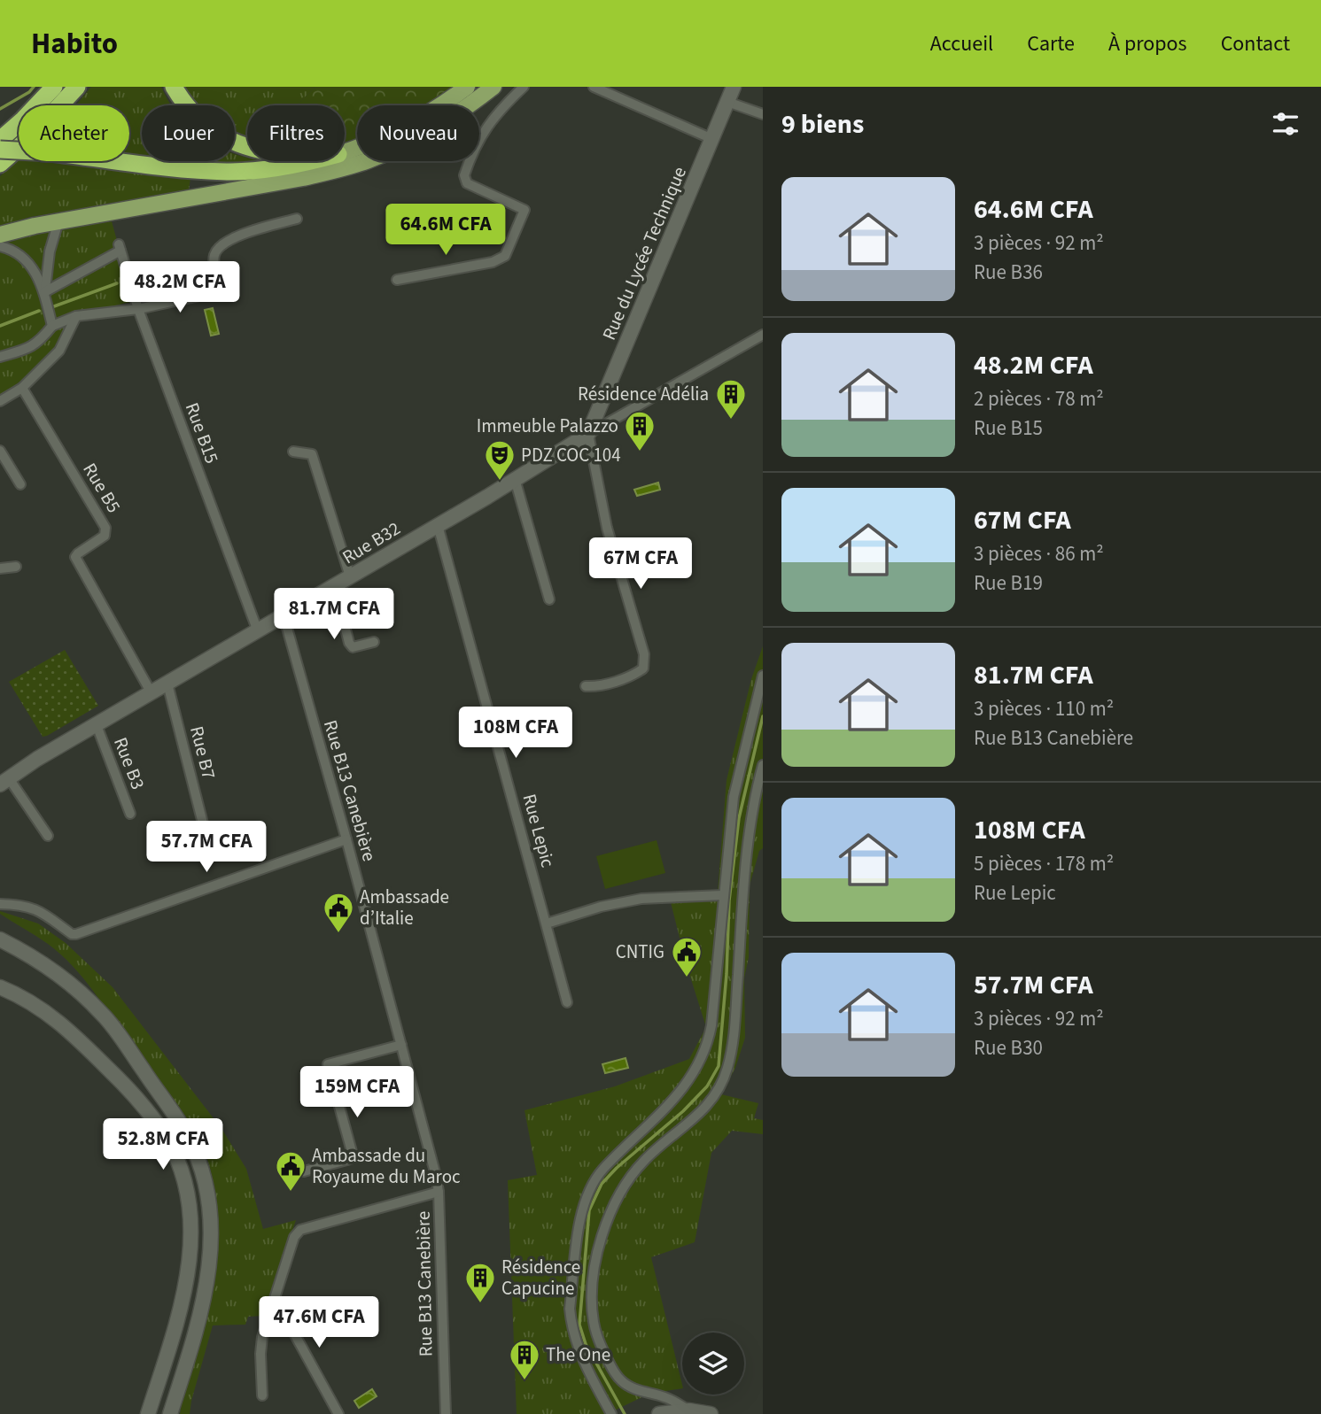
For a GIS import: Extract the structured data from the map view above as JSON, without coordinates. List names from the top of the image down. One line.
{"streets":{"main road":["Rue du Lycée Technique","Rue B32"],"street":["Rue B15","Rue B5","Rue B7","Rue B3","Rue B13 Canebière","Rue Lepic"]},"crossings":[["Rue du Lycée Technique","Rue B32"],["Rue B15","Rue B32"],["Rue B5","Rue B32"],["Rue B32","Rue B7"],["Rue B32","Rue B3"],["Rue B32","Rue B13 Canebière"],["Rue B32","Rue Lepic"]],"places":{"building":["Résidence Adélia","Immeuble Palazzo","Résidence Capucine","The One"],"theatre":["PDZ COC 104"],"public building":["Ambassade d’Italie","CNTIG","Ambassade du Royaume du Maroc"]},"page":{"header":"Habito","nav":["Accueil","Carte","À propos","Contact"],"heading":"9 biens","chip":["Acheter","Louer","Filtres","Nouveau"],"list":[{"name":"64.6M CFA","note":"3 pièces · 92 m² · Rue B36"},{"name":"48.2M CFA","note":"2 pièces · 78 m² · Rue B15"},{"name":"67M CFA","note":"3 pièces · 86 m² · Rue B19"},{"name":"81.7M CFA","note":"3 pièces · 110 m² · Rue B13 Canebière"},{"name":"108M CFA","note":"5 pièces · 178 m² · Rue Lepic"},{"name":"57.7M CFA","note":"3 pièces · 92 m² · Rue B30"}],"price":["64.6M CFA","48.2M CFA","67M CFA","81.7M CFA","108M CFA","57.7M CFA","159M CFA","52.8M CFA","47.6M CFA"]}}
